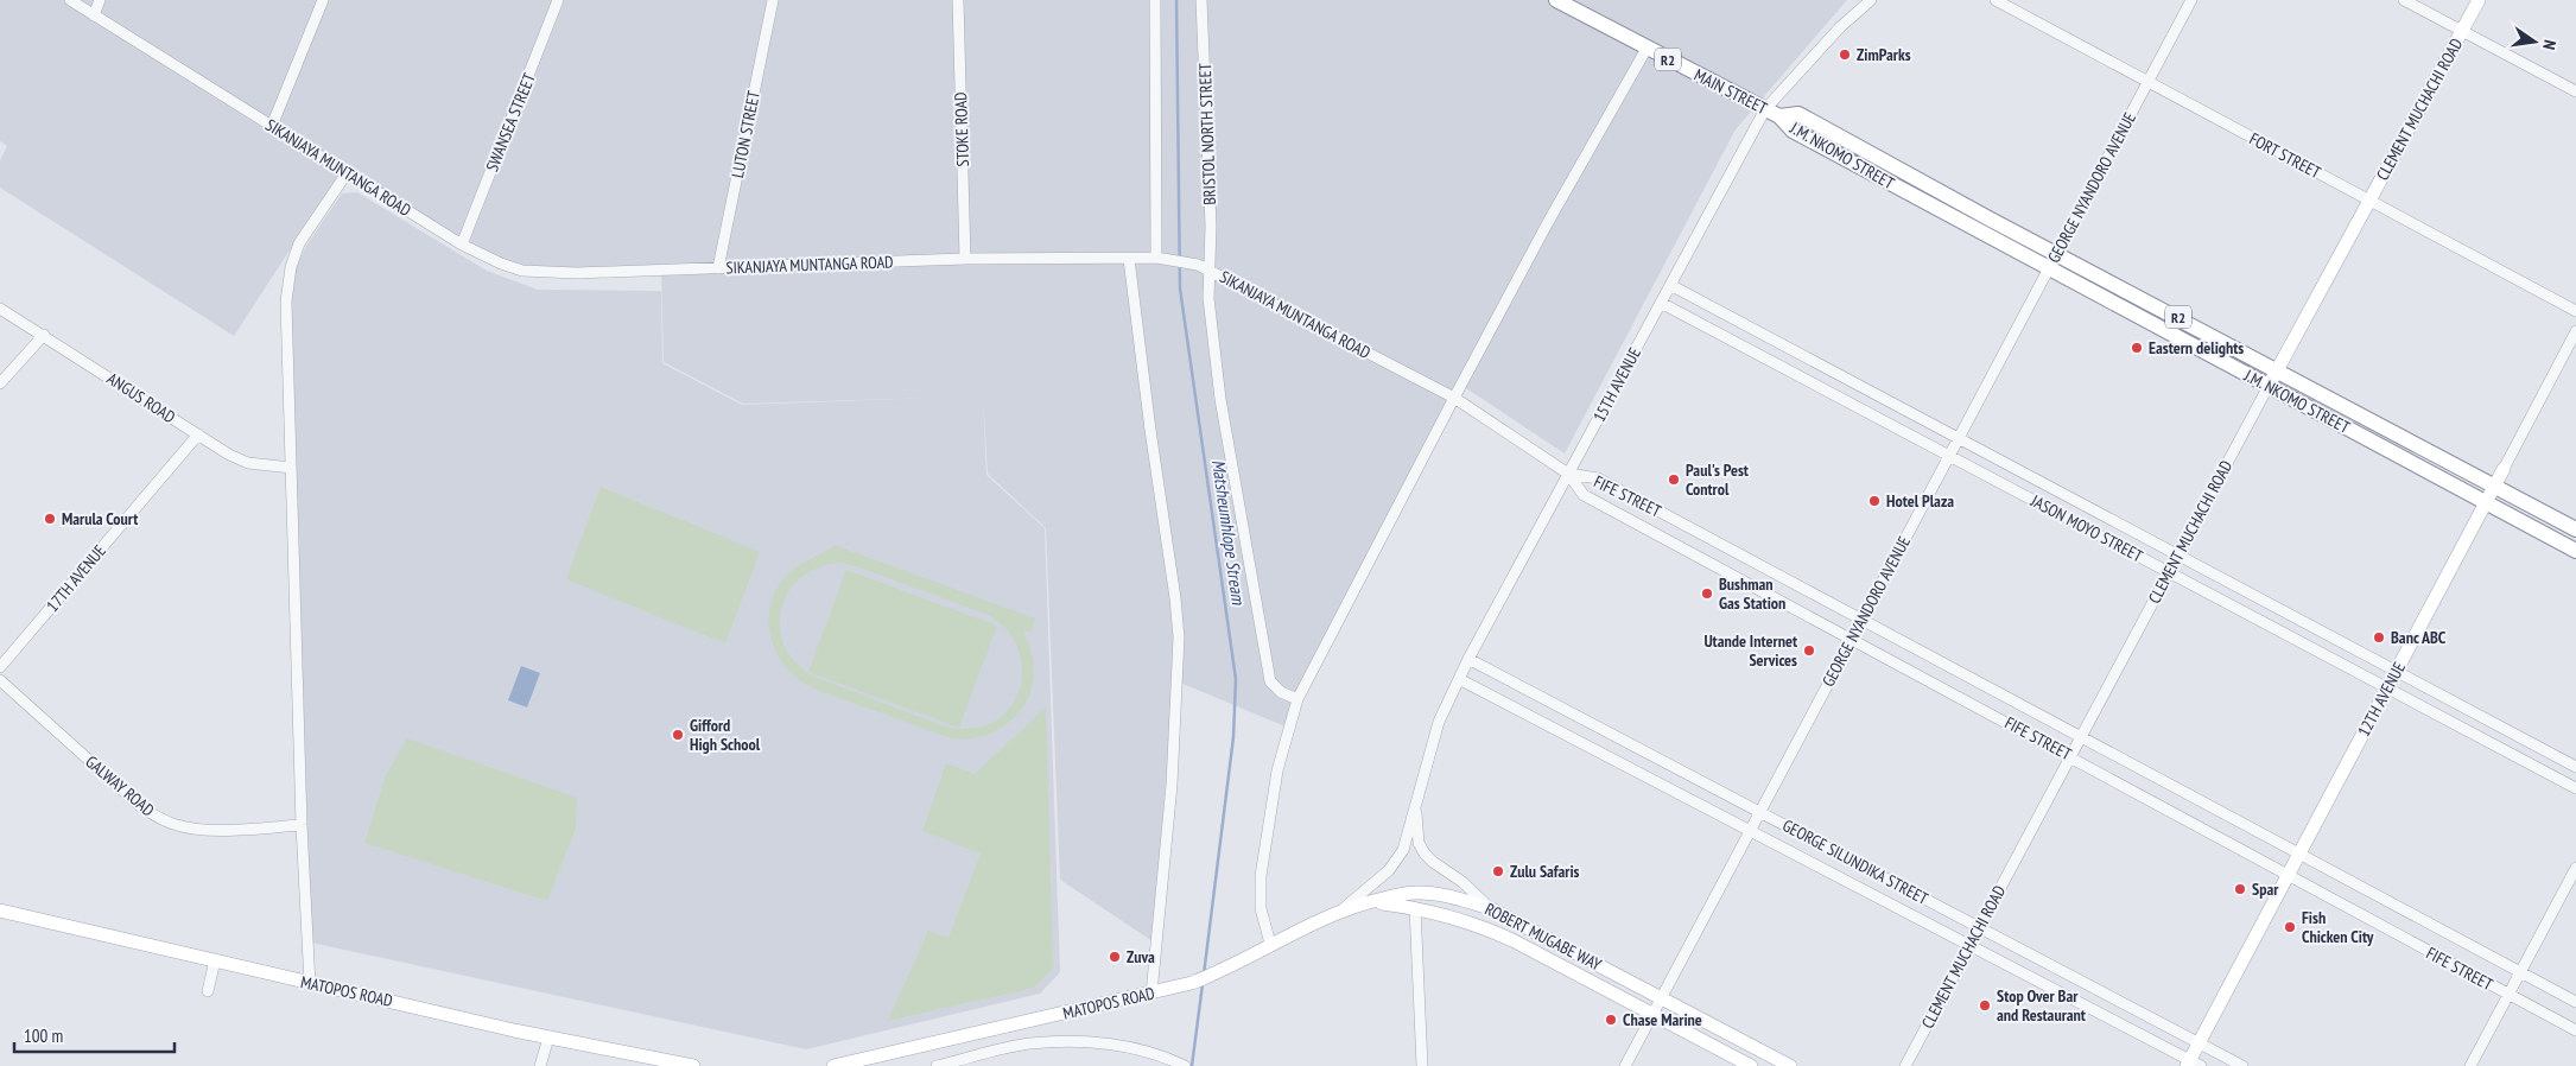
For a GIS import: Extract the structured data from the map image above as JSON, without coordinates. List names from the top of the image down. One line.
{"streets":{"highway":["R2","MAIN STREET","J.M. NKOMO STREET"],"main road":["CLEMENT MUCHACHI ROAD","12TH AVENUE","ROBERT MUGABE WAY","MATOPOS ROAD"],"street":["SWANSEA STREET","STOKE ROAD","LUTON STREET","BRISTOL NORTH STREET","FORT STREET","SIKANJAYA MUNTANGA ROAD","GEORGE NYANDORO AVENUE","15TH AVENUE","ANGUS ROAD","FIFE STREET","JASON MOYO STREET","GALWAY ROAD","GEORGE SILUNDIKA STREET"]},"crossings":[["MAIN STREET","J.M. NKOMO STREET"],["MAIN STREET","15TH AVENUE"],["CLEMENT MUCHACHI ROAD","J.M. NKOMO STREET"],["CLEMENT MUCHACHI ROAD","FORT STREET"],["CLEMENT MUCHACHI ROAD","FIFE STREET"],["CLEMENT MUCHACHI ROAD","JASON MOYO STREET"],["CLEMENT MUCHACHI ROAD","GEORGE SILUNDIKA STREET"],["SWANSEA STREET","SIKANJAYA MUNTANGA ROAD"],["STOKE ROAD","SIKANJAYA MUNTANGA ROAD"],["LUTON STREET","SIKANJAYA MUNTANGA ROAD"],["BRISTOL NORTH STREET","SIKANJAYA MUNTANGA ROAD"],["J.M. NKOMO STREET","GEORGE NYANDORO AVENUE"],["J.M. NKOMO STREET","12TH AVENUE"],["FORT STREET","GEORGE NYANDORO AVENUE"],["SIKANJAYA MUNTANGA ROAD","15TH AVENUE"],["SIKANJAYA MUNTANGA ROAD","FIFE STREET"],["GEORGE NYANDORO AVENUE","FIFE STREET"],["GEORGE NYANDORO AVENUE","JASON MOYO STREET"],["GEORGE NYANDORO AVENUE","GEORGE SILUNDIKA STREET"],["GEORGE NYANDORO AVENUE","ROBERT MUGABE WAY"],["15TH AVENUE","FIFE STREET"],["15TH AVENUE","JASON MOYO STREET"],["15TH AVENUE","GEORGE SILUNDIKA STREET"],["15TH AVENUE","ROBERT MUGABE WAY"],["15TH AVENUE","MATOPOS ROAD"],["FIFE STREET","12TH AVENUE"],["JASON MOYO STREET","12TH AVENUE"],["12TH AVENUE","GEORGE SILUNDIKA STREET"],["ROBERT MUGABE WAY","MATOPOS ROAD"]],"water":["Matsheumhlope Stream"],"places":["ZimParks","Eastern delights","Paul's Pest Control","Hotel Plaza","Marula Court","Bushman Gas Station","Banc ABC","Utande Internet Services","Gifford High School","Zulu Safaris","Spar","Fish Chicken City","Zuva","Stop Over Bar and Restaurant","Chase Marine"],"scale_bar":"100 m","north":"right"}
